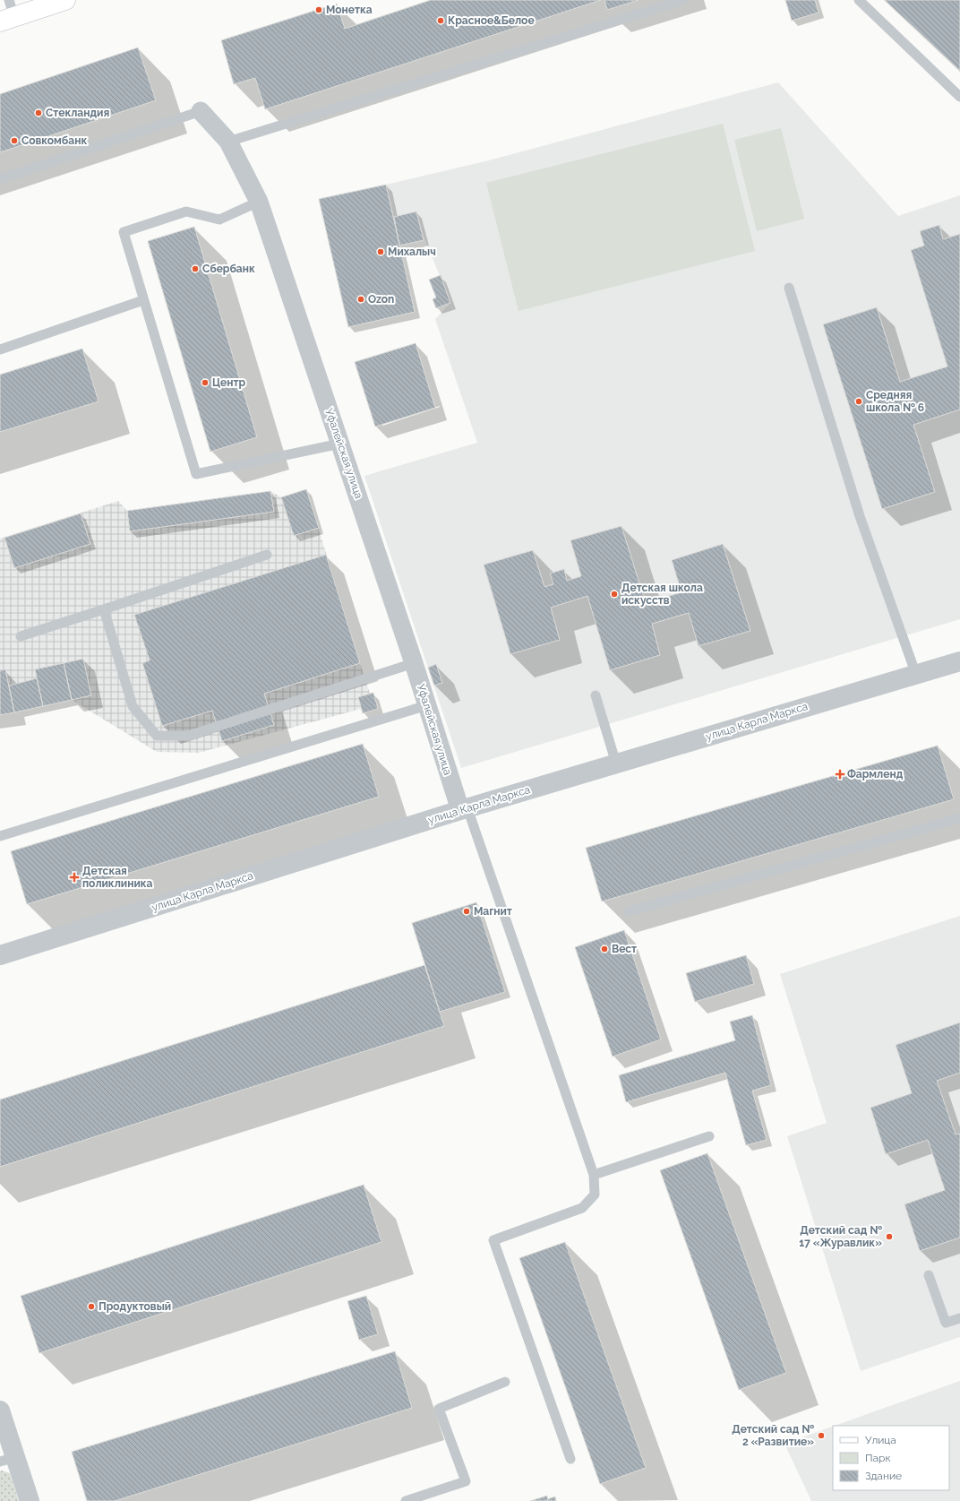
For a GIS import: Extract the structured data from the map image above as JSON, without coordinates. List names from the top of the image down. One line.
{"streets":{"street":["Уфалейская улица","улица Карла Маркса"]},"crossings":[["Уфалейская улица","улица Карла Маркса"]],"places":{"other":["Монетка","Красное&Белое","Стекландия","Совкомбанк","Михалыч","Сбербанк","Ozon","Центр","Средняя школа № 6","Детская школа искусств","Магнит","Вест","Детский сад № 17 «Журавлик»","Продуктовый","Детский сад № 2 «Развитие»"],"health":["Фармленд","Детская поликлиника"]},"legend":["Улица","Парк","Здание"]}
